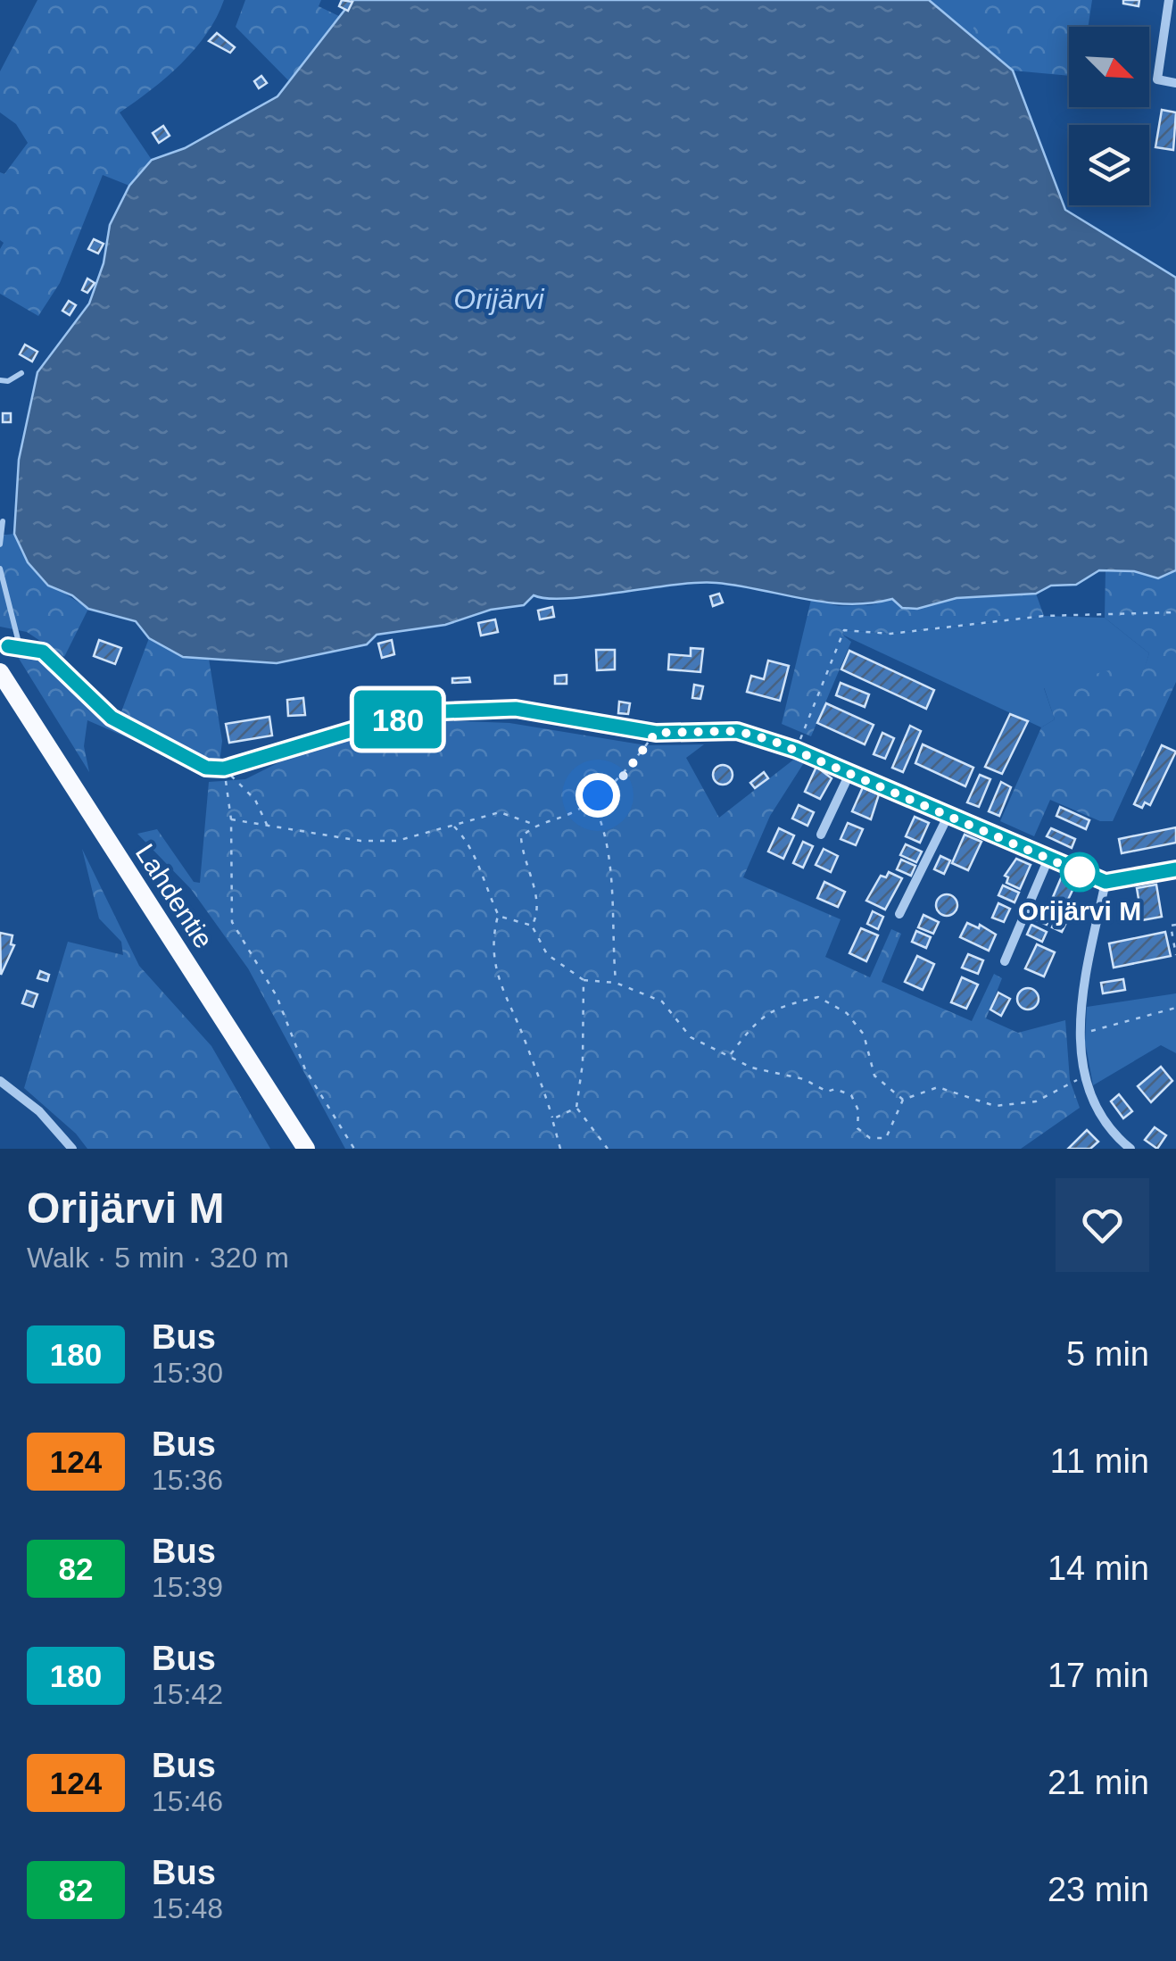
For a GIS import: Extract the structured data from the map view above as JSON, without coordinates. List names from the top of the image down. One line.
{"streets":{"highway":["Lahdentie"]},"water":["Orijärvi"],"places":["Orijärvi M"],"lines":["bus line 180"],"north":"bottom right","page":{"on_map":"180","heading":["Orijärvi M","Walk · 5 min · 320 m"],"list":[{"mark":"180","name":"Bus","note":"15:30","value":"5 min"},{"mark":"124","name":"Bus","note":"15:36","value":"11 min"},{"mark":"82","name":"Bus","note":"15:39","value":"14 min"},{"mark":"180","name":"Bus","note":"15:42","value":"17 min"},{"mark":"124","name":"Bus","note":"15:46","value":"21 min"},{"mark":"82","name":"Bus","note":"15:48","value":"23 min"}]}}
